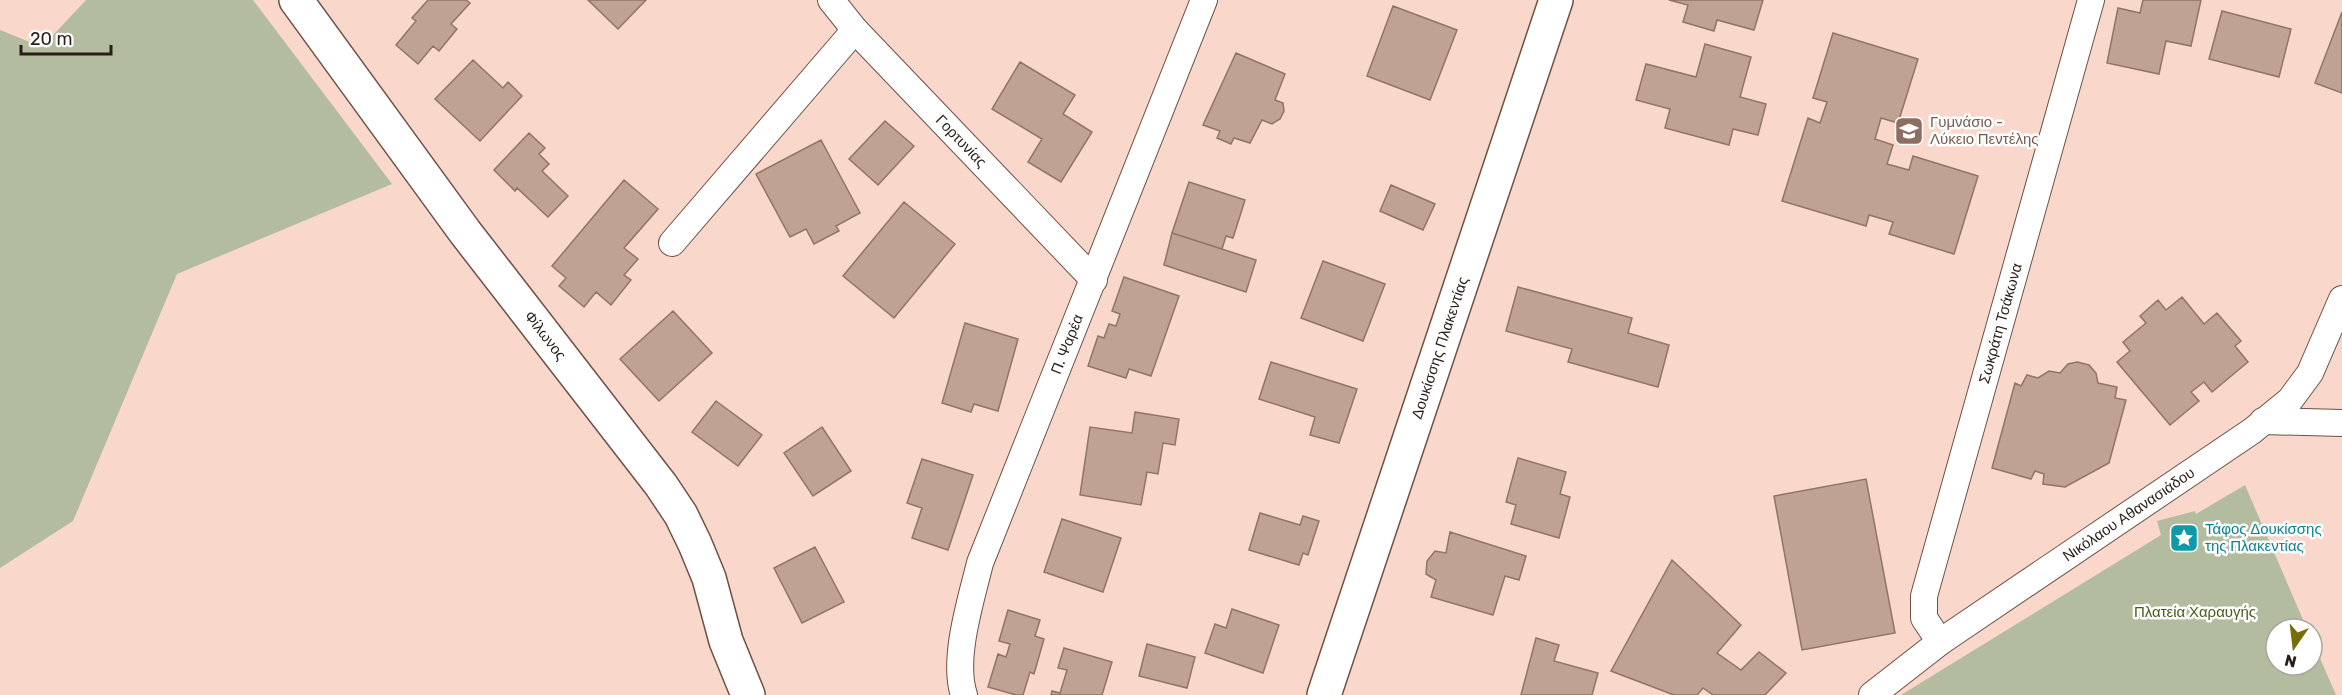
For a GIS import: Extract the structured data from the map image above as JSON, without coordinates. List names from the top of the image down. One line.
{"streets":{"main road":["Φίλωνος","Δουκίσσης Πλακεντίας"],"street":["Γορτυνίας","Σωκράτη Τσάκωνα","Π. Ψαρέα","Νικόλαου Αθανασιάδου"]},"crossings":[["Γορτυνίας","Π. Ψαρέα"],["Σωκράτη Τσάκωνα","Νικόλαου Αθανασιάδου"]],"parks":["Πλατεία Χαραυγής"],"places":{"school or university":["Γυμνάσιο - Λύκειο Πεντέλης"],"place":["Τάφος Δουκίσσης της Πλακεντίας"]},"scale_bar":"20 m","north":"bottom"}
